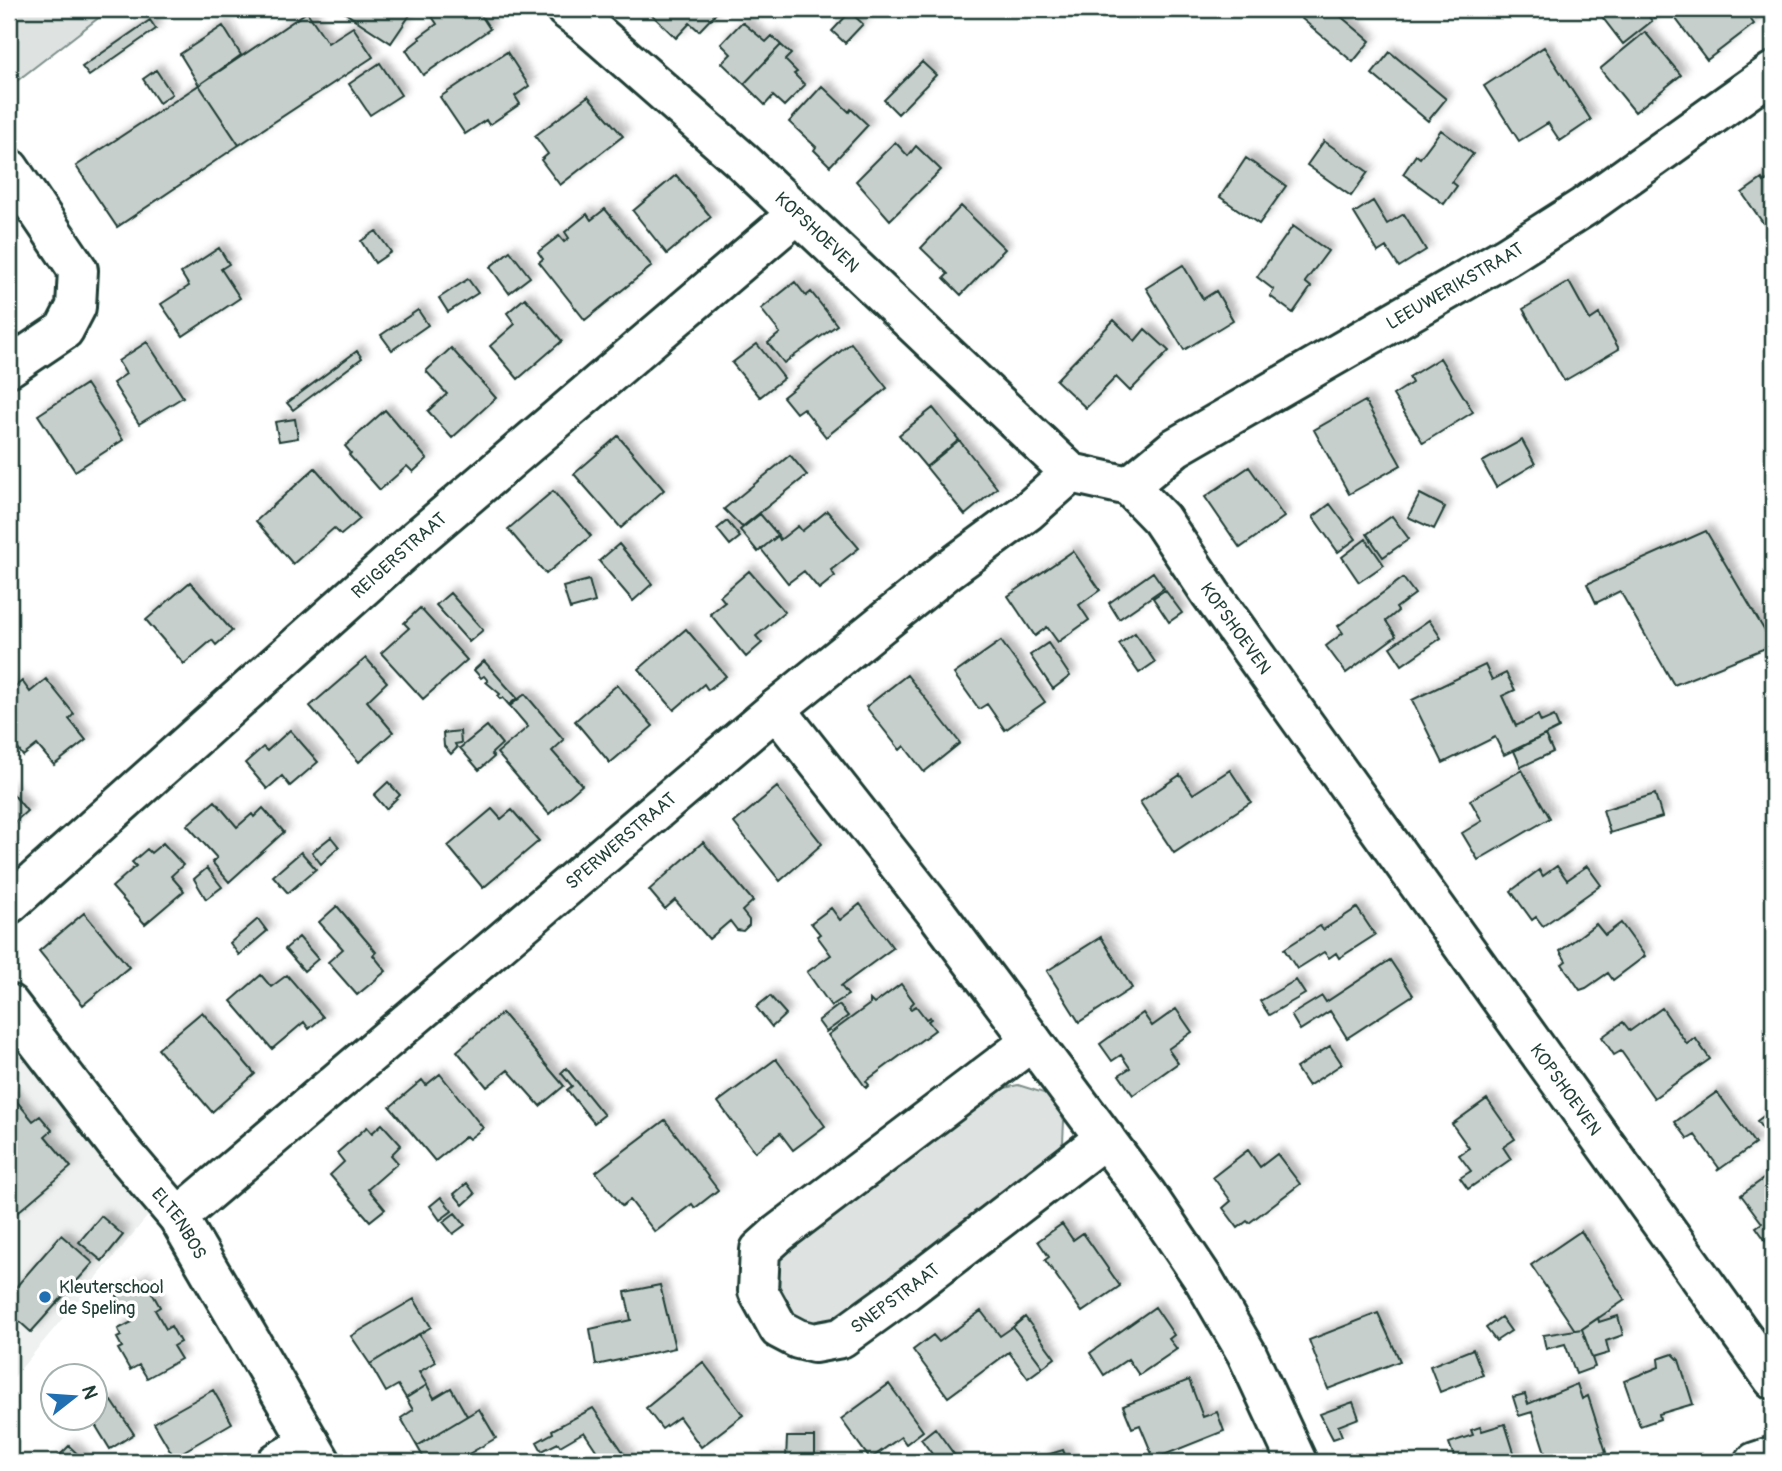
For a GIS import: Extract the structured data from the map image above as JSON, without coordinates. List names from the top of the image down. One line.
{"streets":{"street":["KOPSHOEVEN","LEEUWERIKSTRAAT","REIGERSTRAAT","SPERWERSTRAAT","ELTENBOS","SNEPSTRAAT"]},"crossings":[["KOPSHOEVEN","LEEUWERIKSTRAAT"],["KOPSHOEVEN","REIGERSTRAAT"],["KOPSHOEVEN","SPERWERSTRAAT"],["SPERWERSTRAAT","ELTENBOS"]],"places":["Kleuterschool de Speling"],"north":"right"}
